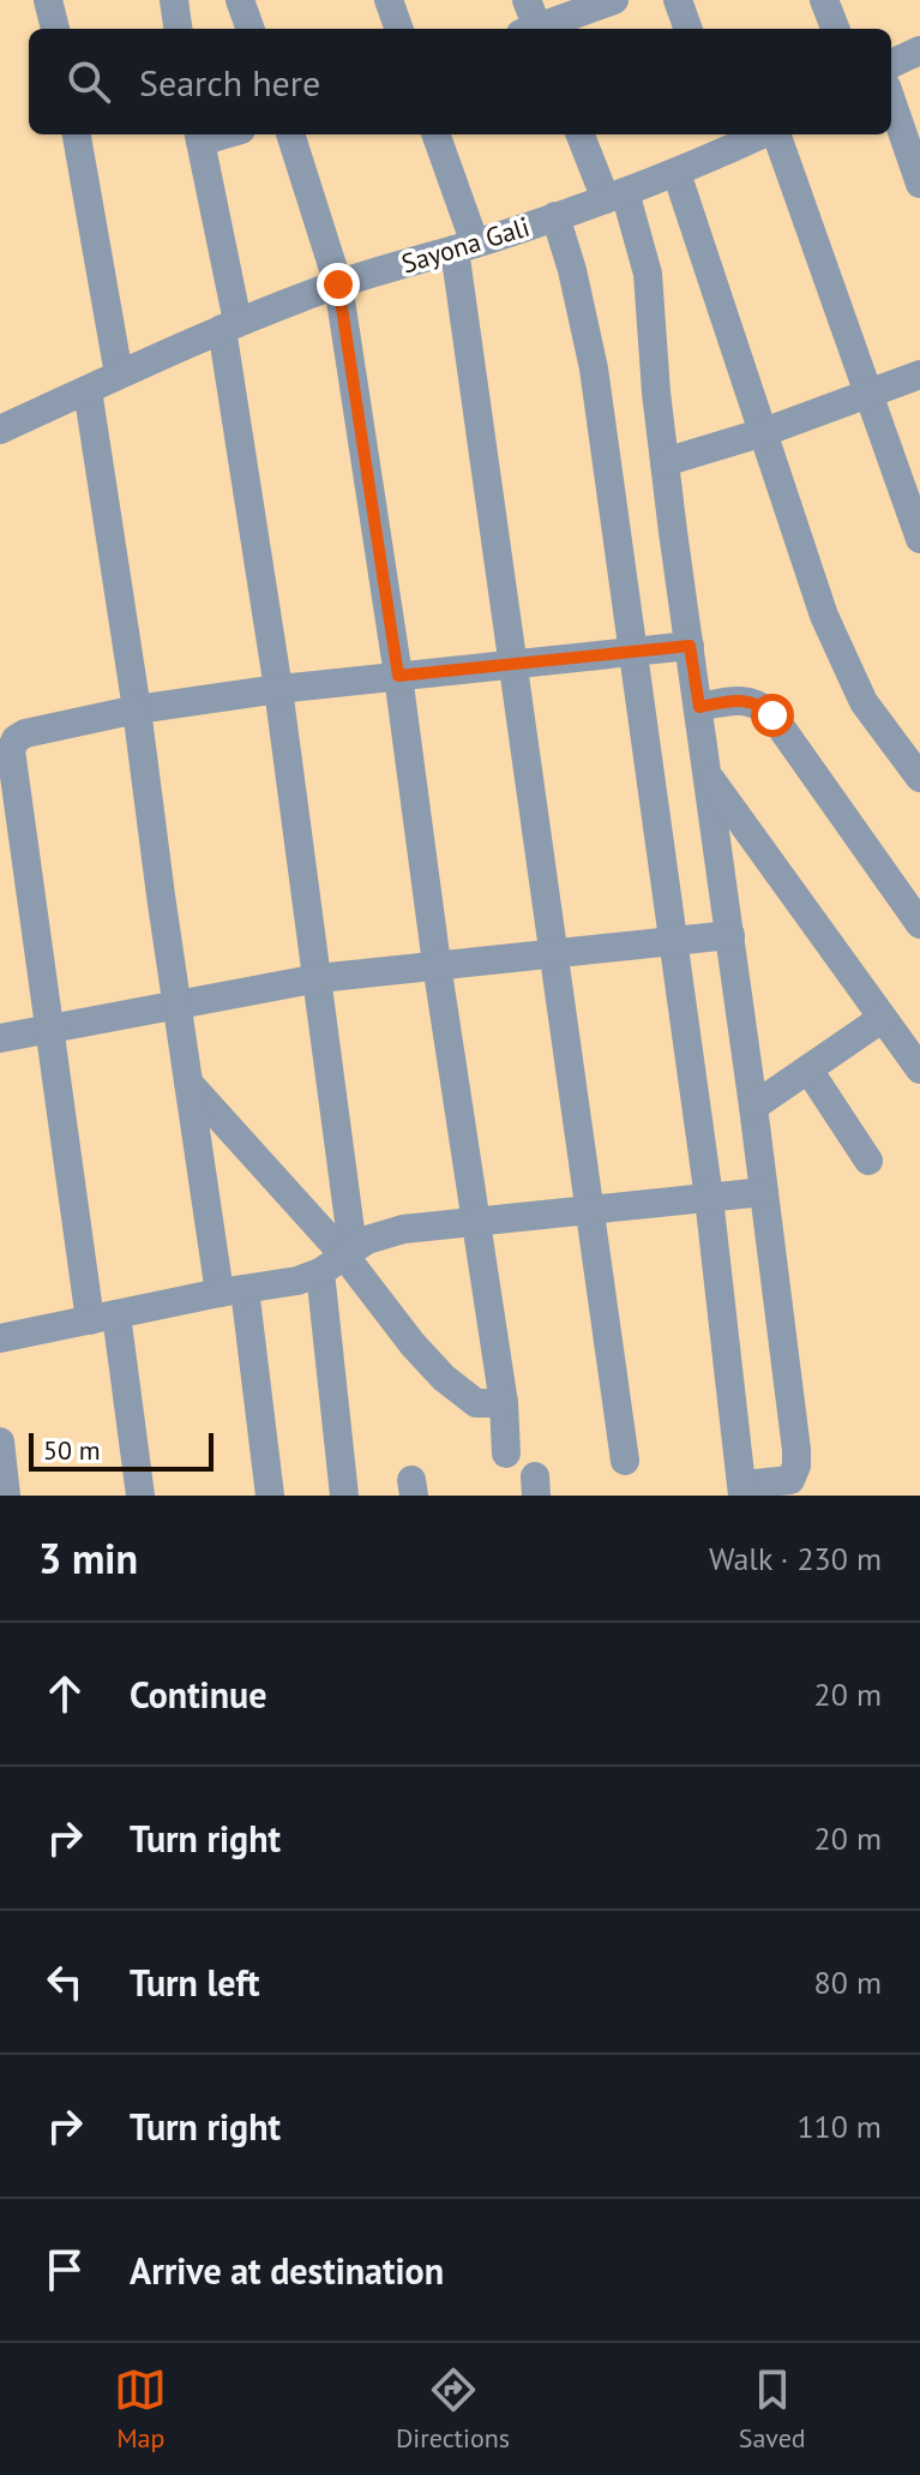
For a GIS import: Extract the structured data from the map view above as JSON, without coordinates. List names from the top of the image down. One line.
{"streets":{"street":["Sayona Gali"]},"scale_bar":"50 m","page":{"search":"Search here","scale":"50 m","heading":["3 min","Walk · 230 m"],"list":[["Continue","20 m"],["Turn right","20 m"],["Turn left","80 m"],["Turn right","110 m"],"Arrive at destination"],"nav":["Map","Directions","Saved"]}}
